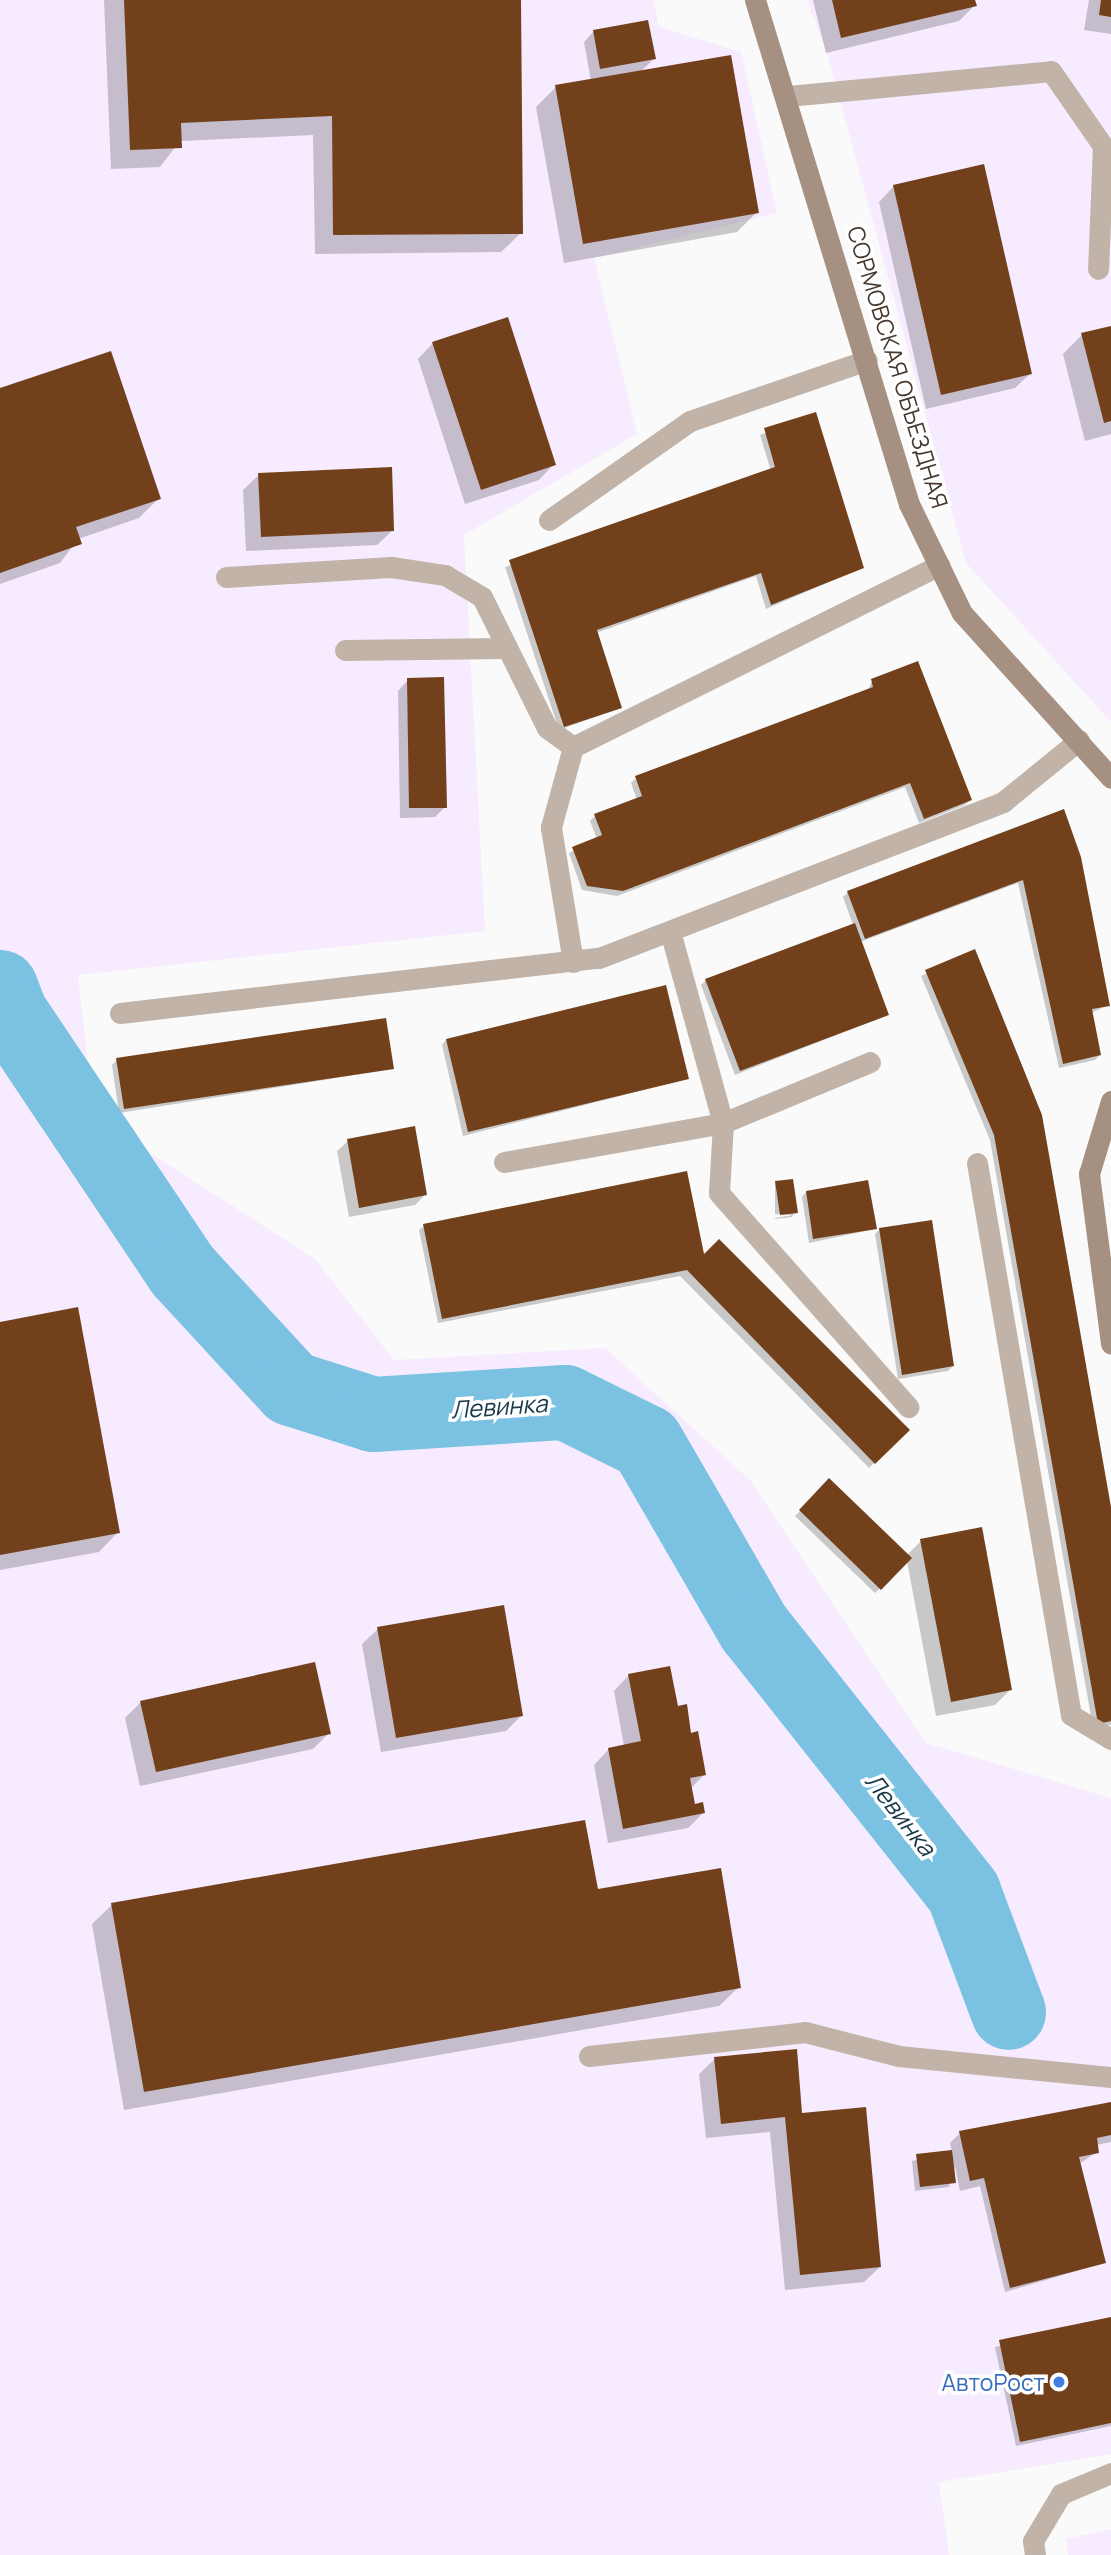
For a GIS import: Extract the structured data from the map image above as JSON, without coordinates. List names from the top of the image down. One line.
{"streets":{"street":["СОРМОВСКАЯ ОБЪЕЗДНАЯ"]},"water":["Левинка"],"places":["АвтоРост"]}
